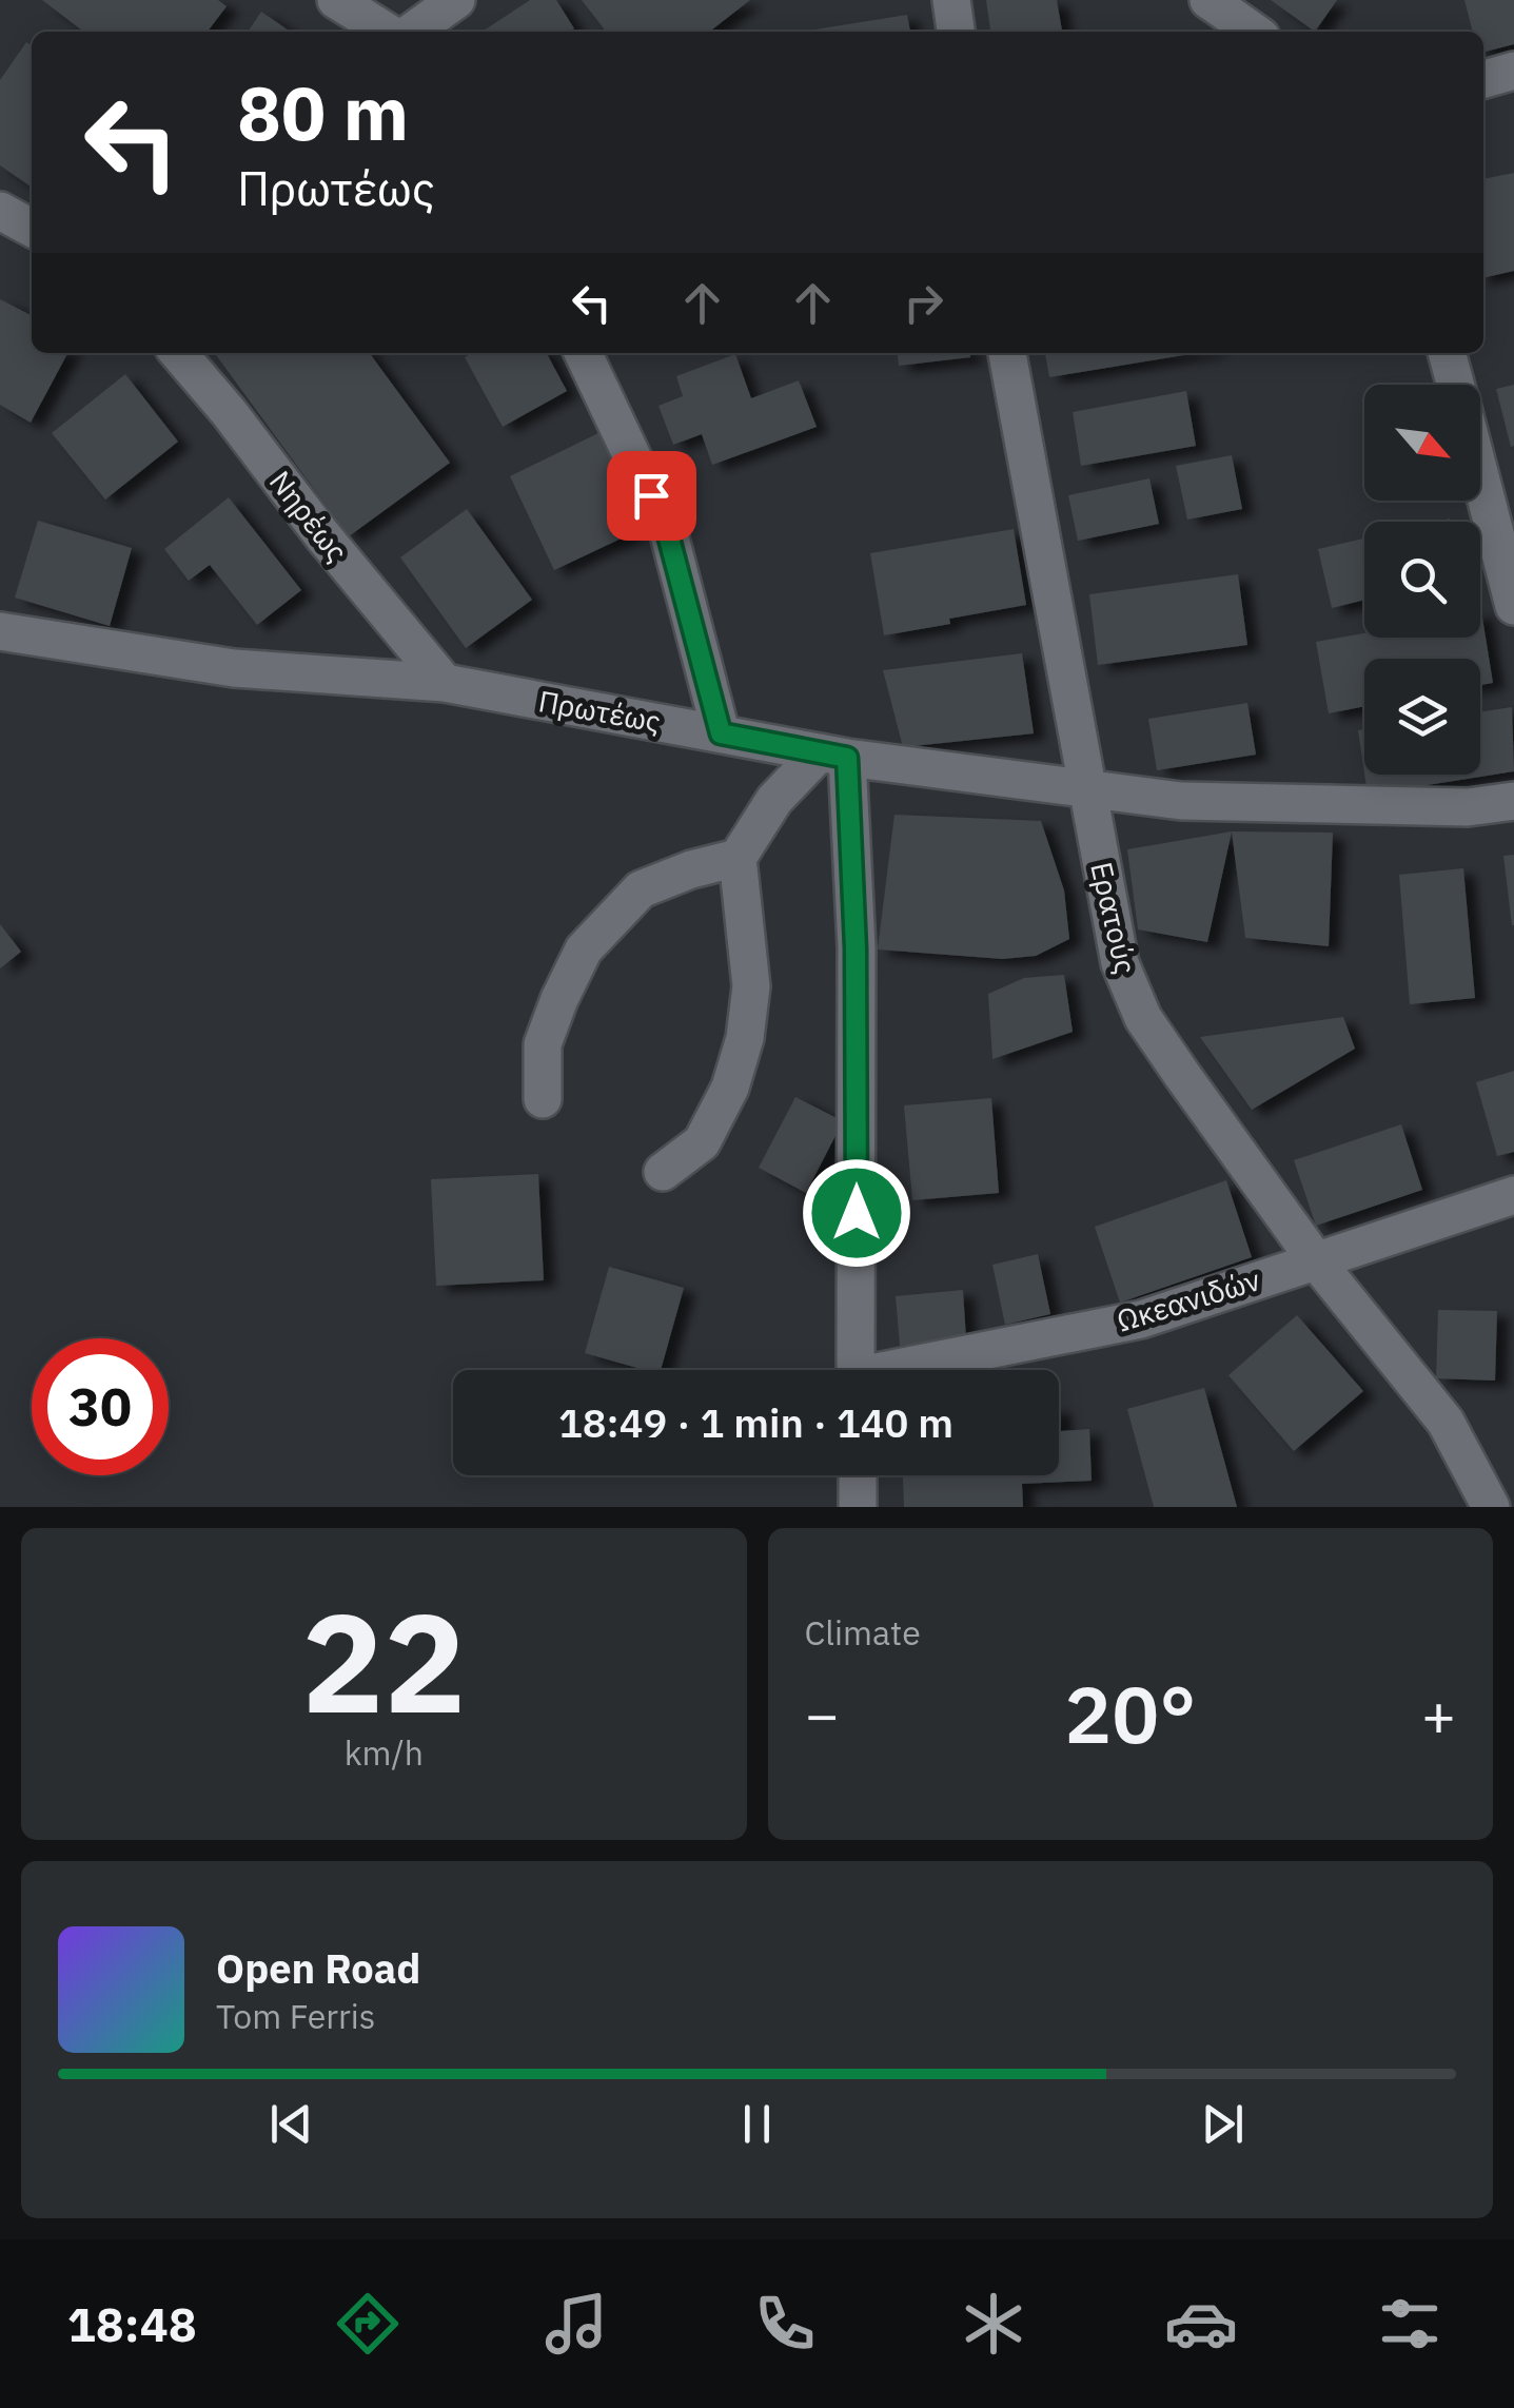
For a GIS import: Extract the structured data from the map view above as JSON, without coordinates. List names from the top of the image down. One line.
{"streets":{"street":["Νηρέως","Πρωτέως","Ερατούς","Ωκεανιδών"]},"crossings":[["Νηρέως","Πρωτέως"],["Πρωτέως","Ερατούς"],["Ερατούς","Ωκεανιδών"]],"north":"bottom right","page":{"turn":["80 m","Πρωτέως"],"limit":"30","trip":"18:49 · 1 min · 140 m","tile":[["22","km/h"],"Climate"],"heat":["−","20°","+"],"song":["Open Road","Tom Ferris"],"tabs":"18:48"}}
